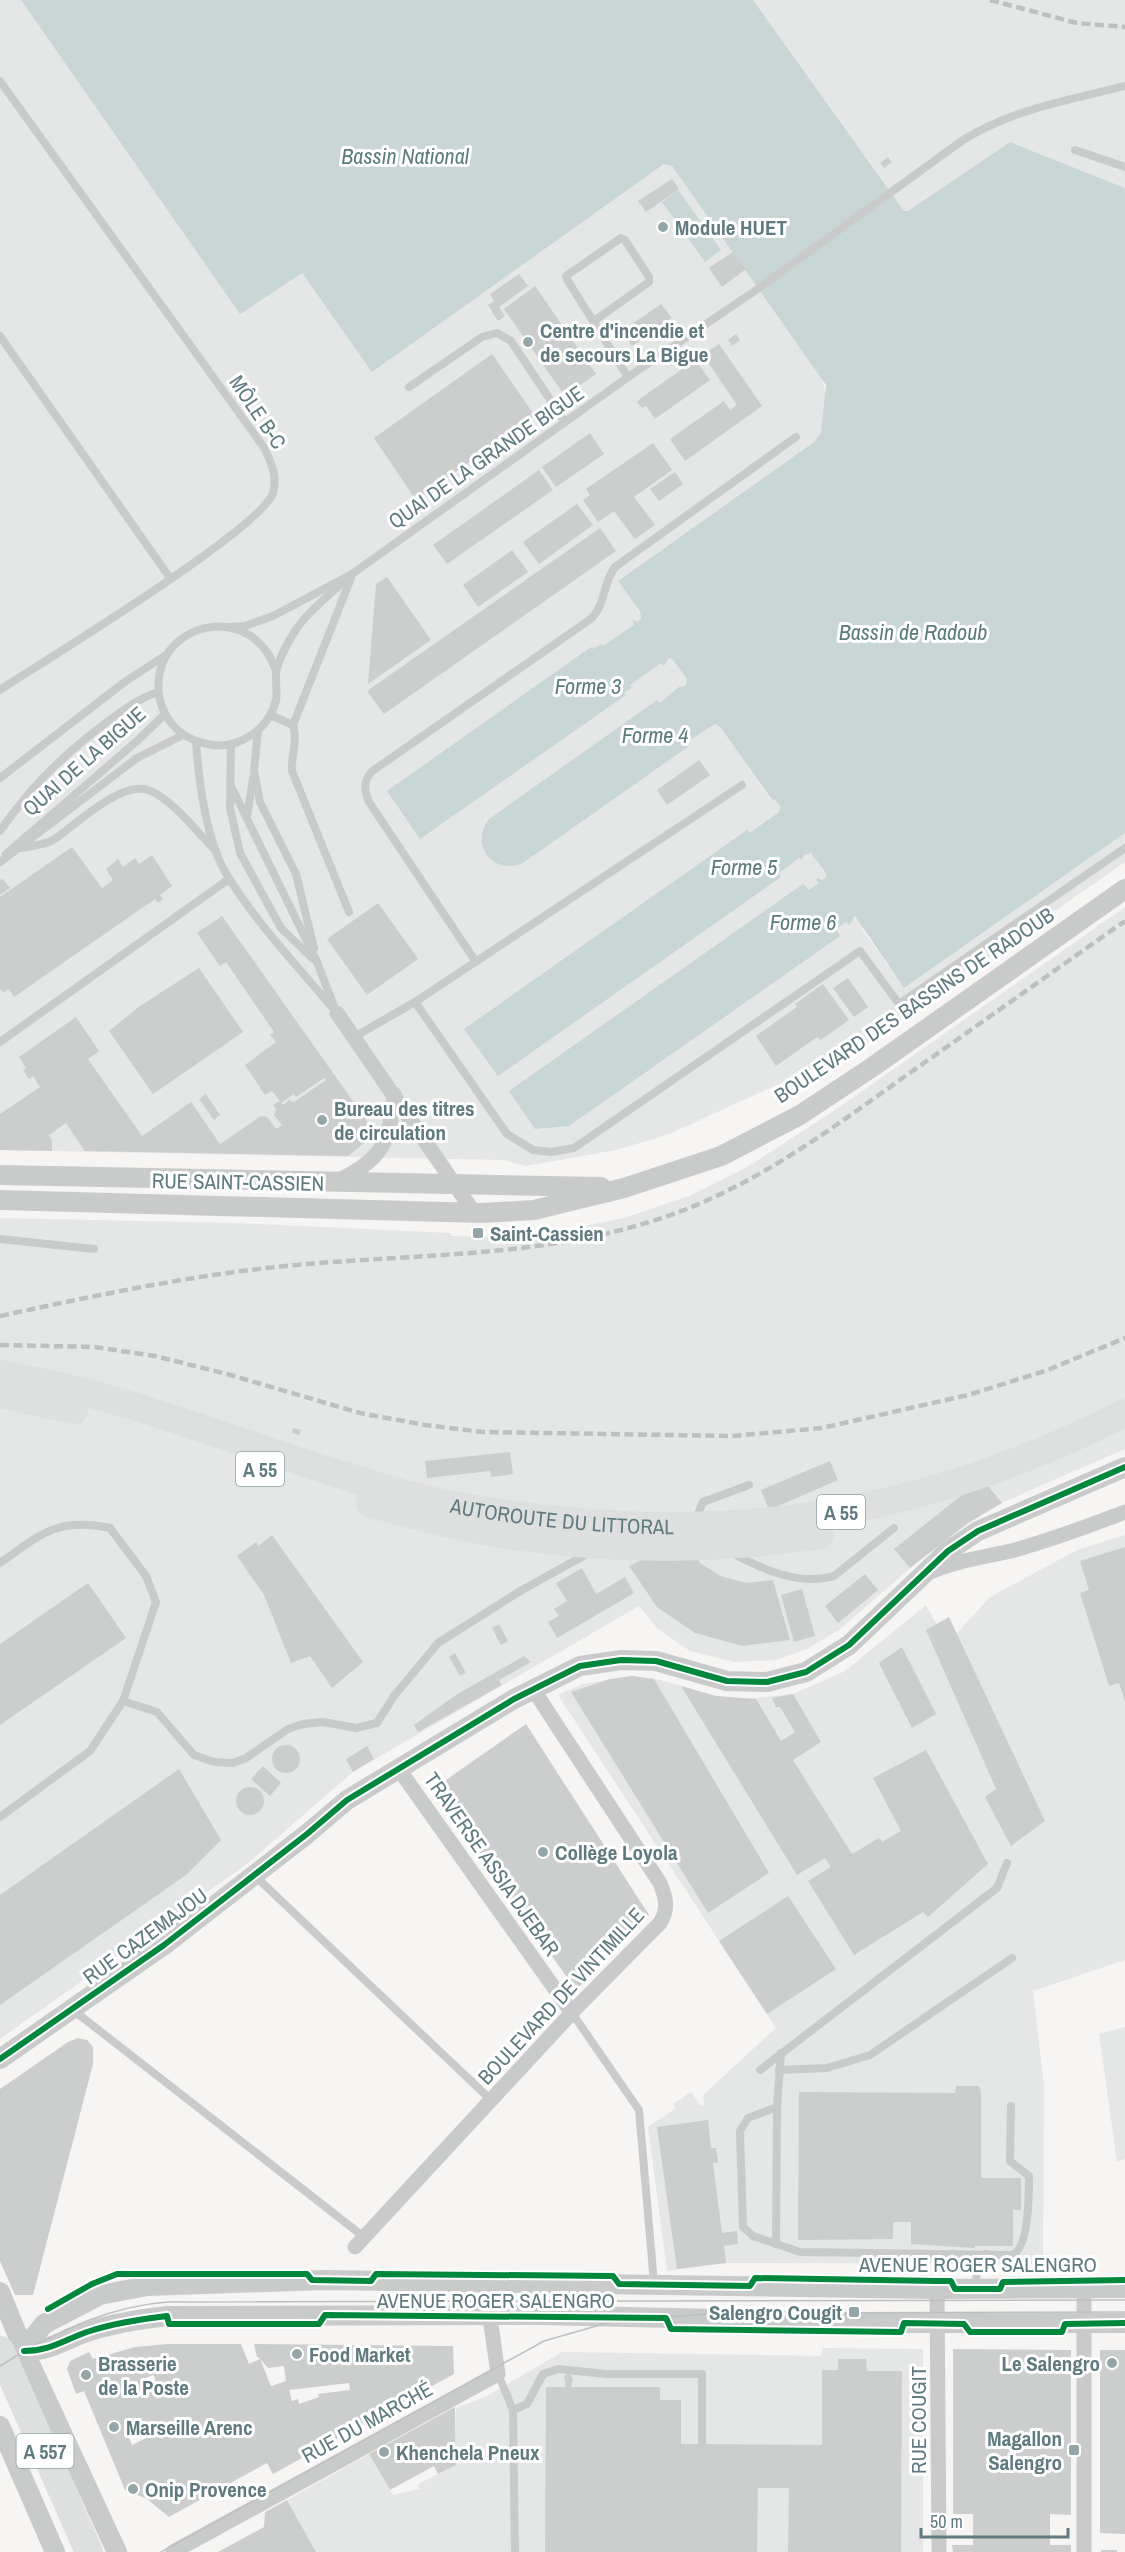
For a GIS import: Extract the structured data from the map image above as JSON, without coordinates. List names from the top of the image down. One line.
{"streets":{"highway":["A 55","AUTOROUTE DU LITTORAL","A 557"],"street":["BOULEVARD DES BASSINS DE RADOUB","RUE SAINT-CASSIEN","TRAVERSE ASSIA DJEBAR","RUE CAZEMAJOU","BOULEVARD DE VINTIMILLE","AVENUE ROGER SALENGRO","RUE COUGIT","RUE DU MARCHÉ"],"lane":["MÔLE B-C","QUAI DE LA GRANDE BIGUE","QUAI DE LA BIGUE"]},"crossings":[["QUAI DE LA GRANDE BIGUE","QUAI DE LA BIGUE"],["BOULEVARD DES BASSINS DE RADOUB","RUE SAINT-CASSIEN"],["TRAVERSE ASSIA DJEBAR","RUE CAZEMAJOU"],["TRAVERSE ASSIA DJEBAR","BOULEVARD DE VINTIMILLE"],["RUE CAZEMAJOU","BOULEVARD DE VINTIMILLE"],["AVENUE ROGER SALENGRO","RUE COUGIT"],["AVENUE ROGER SALENGRO","A 557"]],"water":["Bassin National","Bassin de Radoub","Forme 3","Forme 4","Forme 5","Forme 6"],"places":{"other":["Module HUET","Centre d'incendie et de secours La Bigue","Bureau des titres de circulation","Collège Loyola","Food Market","Le Salengro","Brasserie de la Poste","Marseille Arenc","Khenchela Pneux","Onip Provence"],"transit":["Saint-Cassien","Salengro Cougit","Magallon Salengro"]},"scale_bar":"50 m"}
